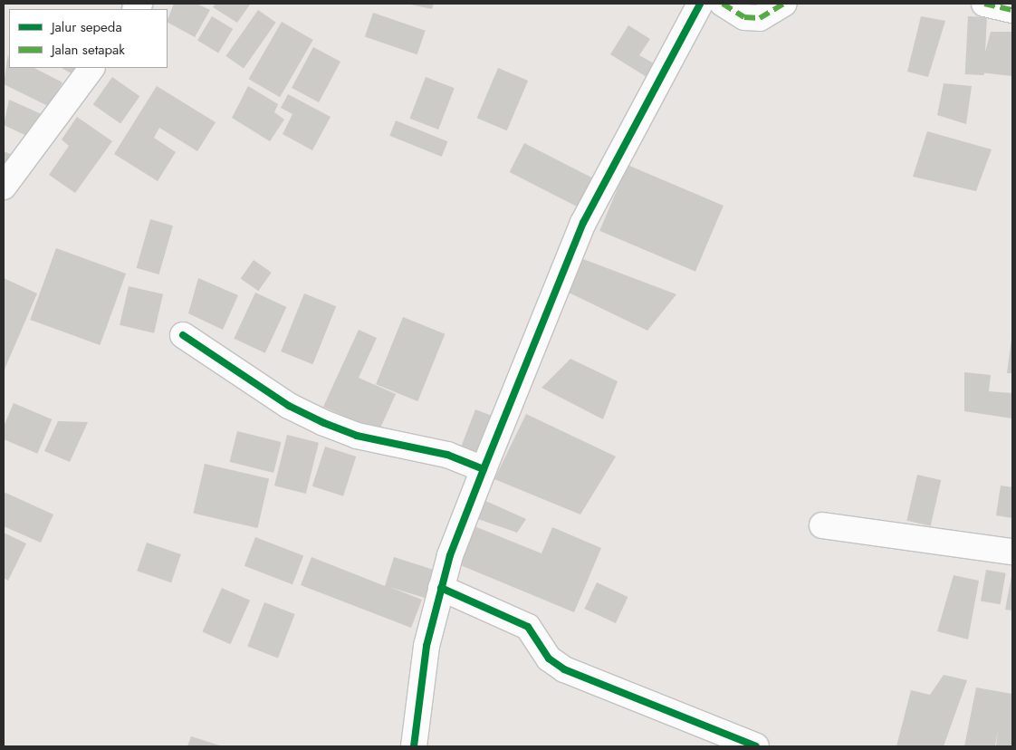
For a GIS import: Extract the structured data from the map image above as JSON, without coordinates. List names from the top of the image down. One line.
{"legend":["Jalur sepeda","Jalan setapak"]}
